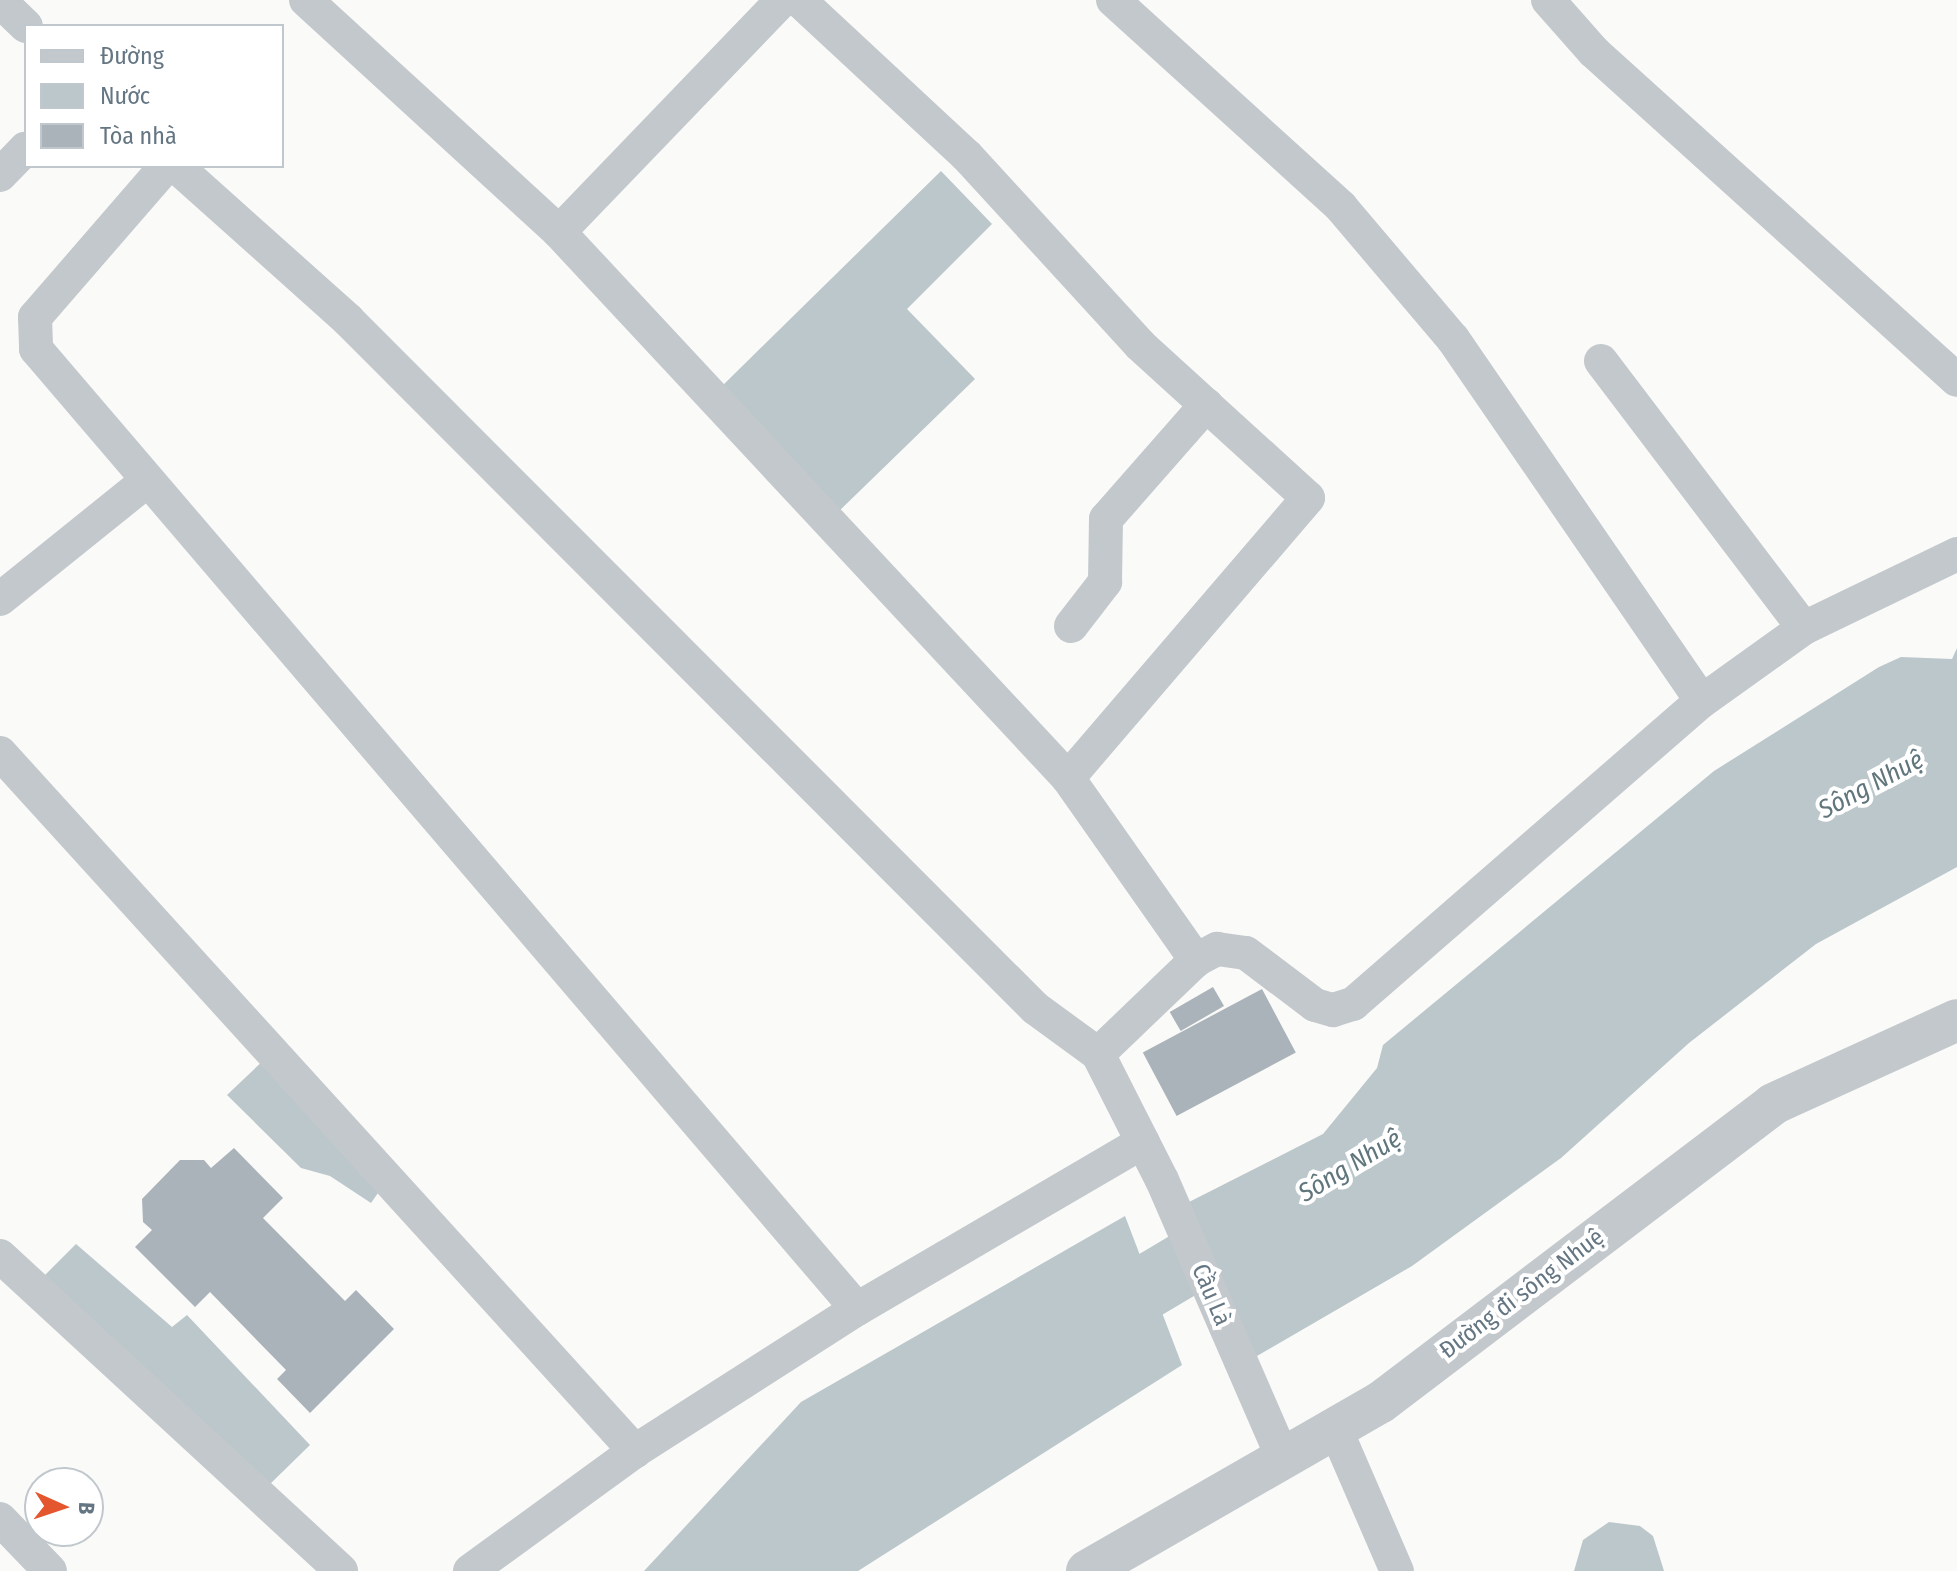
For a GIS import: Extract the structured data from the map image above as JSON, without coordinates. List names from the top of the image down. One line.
{"streets":{"street":["Đường đi sông Nhuệ","Cầu Là"]},"crossings":[["Đường đi sông Nhuệ","Cầu Là"]],"water":["Sông Nhuệ"],"legend":["Đường","Nước","Tòa nhà"],"north":"right"}
